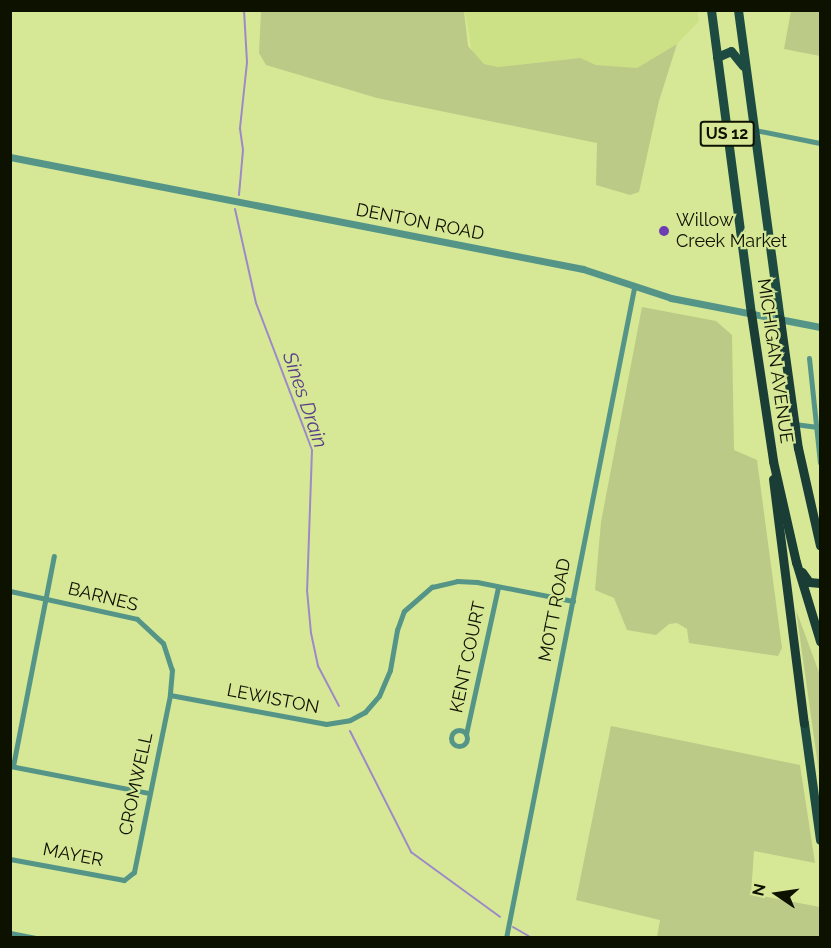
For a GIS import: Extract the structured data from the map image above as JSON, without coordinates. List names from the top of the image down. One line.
{"streets":{"highway":["US 12","MICHIGAN AVENUE"],"street":["DENTON ROAD","BARNES","MOTT ROAD","KENT COURT","LEWISTON","CROMWELL","MAYER"]},"crossings":[["DENTON ROAD","MICHIGAN AVENUE"],["DENTON ROAD","MOTT ROAD"],["BARNES","LEWISTON"],["BARNES","CROMWELL"],["MOTT ROAD","LEWISTON"],["KENT COURT","LEWISTON"],["LEWISTON","CROMWELL"],["CROMWELL","MAYER"]],"water":["Sines Drain"],"places":["Willow Creek Market"],"north":"left"}
